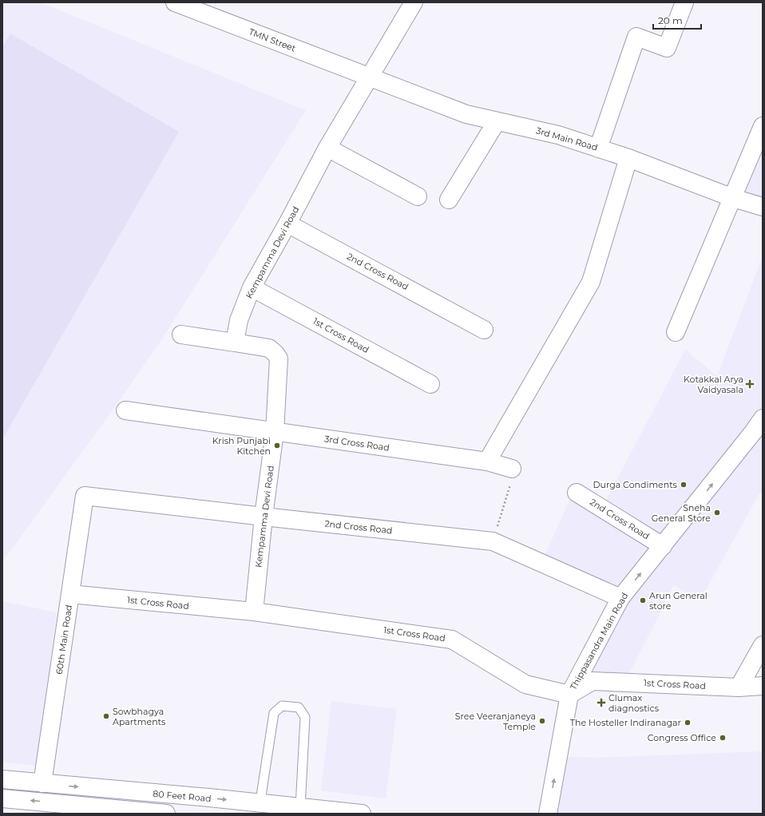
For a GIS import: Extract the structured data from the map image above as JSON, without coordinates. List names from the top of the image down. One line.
{"streets":{"street":["TMN Street","3rd Main Road","Kempamma Devi Road","2nd Cross Road","1st Cross Road","3rd Cross Road","60th Main Road","Thippasandra Main Road","80 Feet Road"]},"crossings":[["TMN Street","3rd Main Road"],["TMN Street","Kempamma Devi Road"],["3rd Main Road","Kempamma Devi Road"],["Kempamma Devi Road","2nd Cross Road"],["Kempamma Devi Road","1st Cross Road"],["Kempamma Devi Road","3rd Cross Road"],["2nd Cross Road","60th Main Road"],["2nd Cross Road","Thippasandra Main Road"],["1st Cross Road","60th Main Road"],["1st Cross Road","Thippasandra Main Road"],["60th Main Road","80 Feet Road"]],"one_way":["Thippasandra Main Road"],"places":{"health":["Kotakkal Arya Vaidyasala","Clumax diagnostics"],"other":["Krish Punjabi Kitchen","Durga Condiments","Sneha General Store","Arun General store","Sowbhagya Apartments","Sree Veeranjaneya Temple","The Hosteller Indiranagar","Congress Office"]},"scale_bar":"20 m"}
